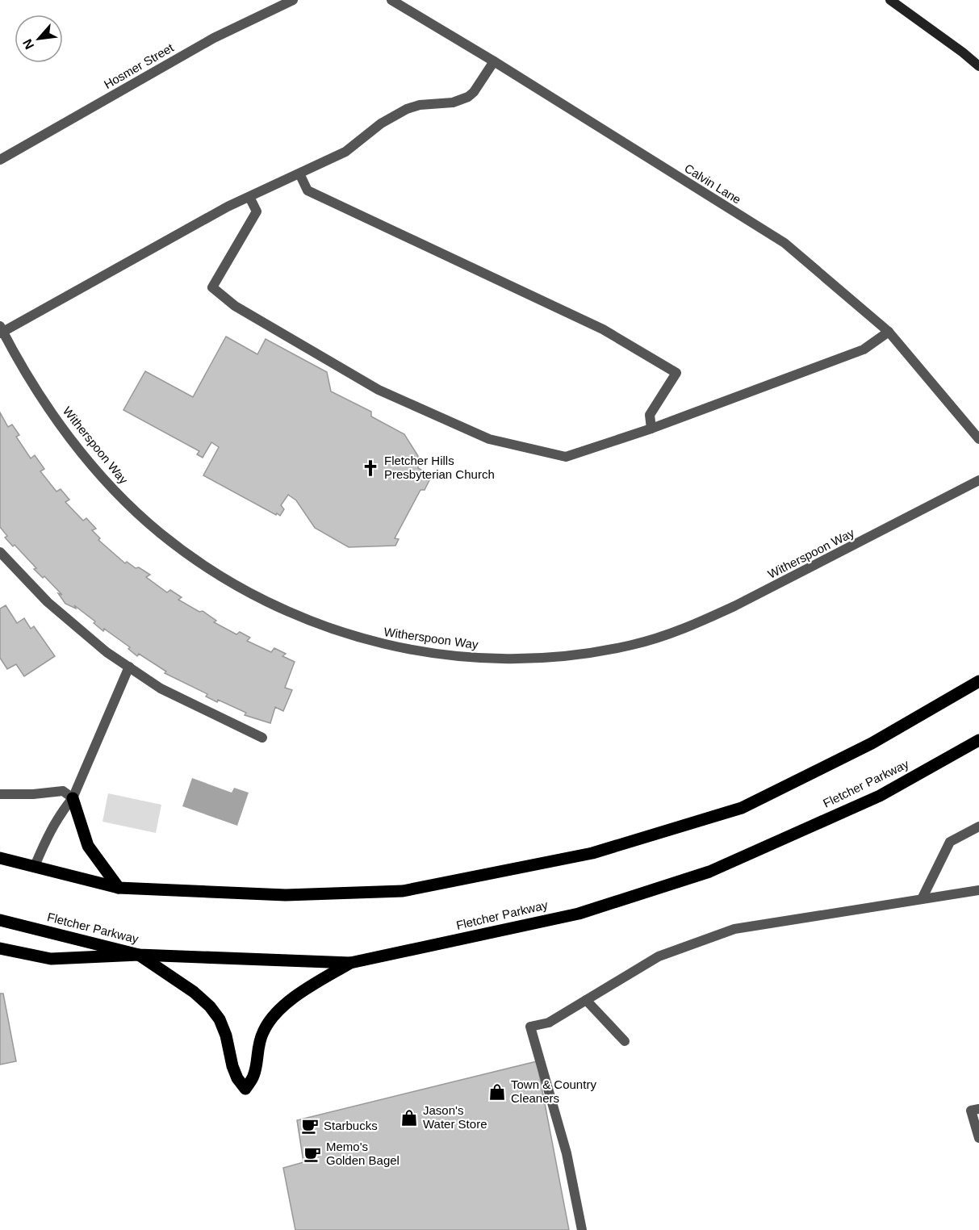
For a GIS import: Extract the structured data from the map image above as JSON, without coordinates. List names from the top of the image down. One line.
{"streets":{"main road":["Fletcher Parkway"],"street":["Hosmer Street","Calvin Lane","Witherspoon Way"]},"places":{"church":["Fletcher Hills Presbyterian Church"],"shop":["Town & Country Cleaners","Jason's Water Store"],"cafe":["Starbucks","Memo's Golden Bagel"]},"north":"bottom left"}
